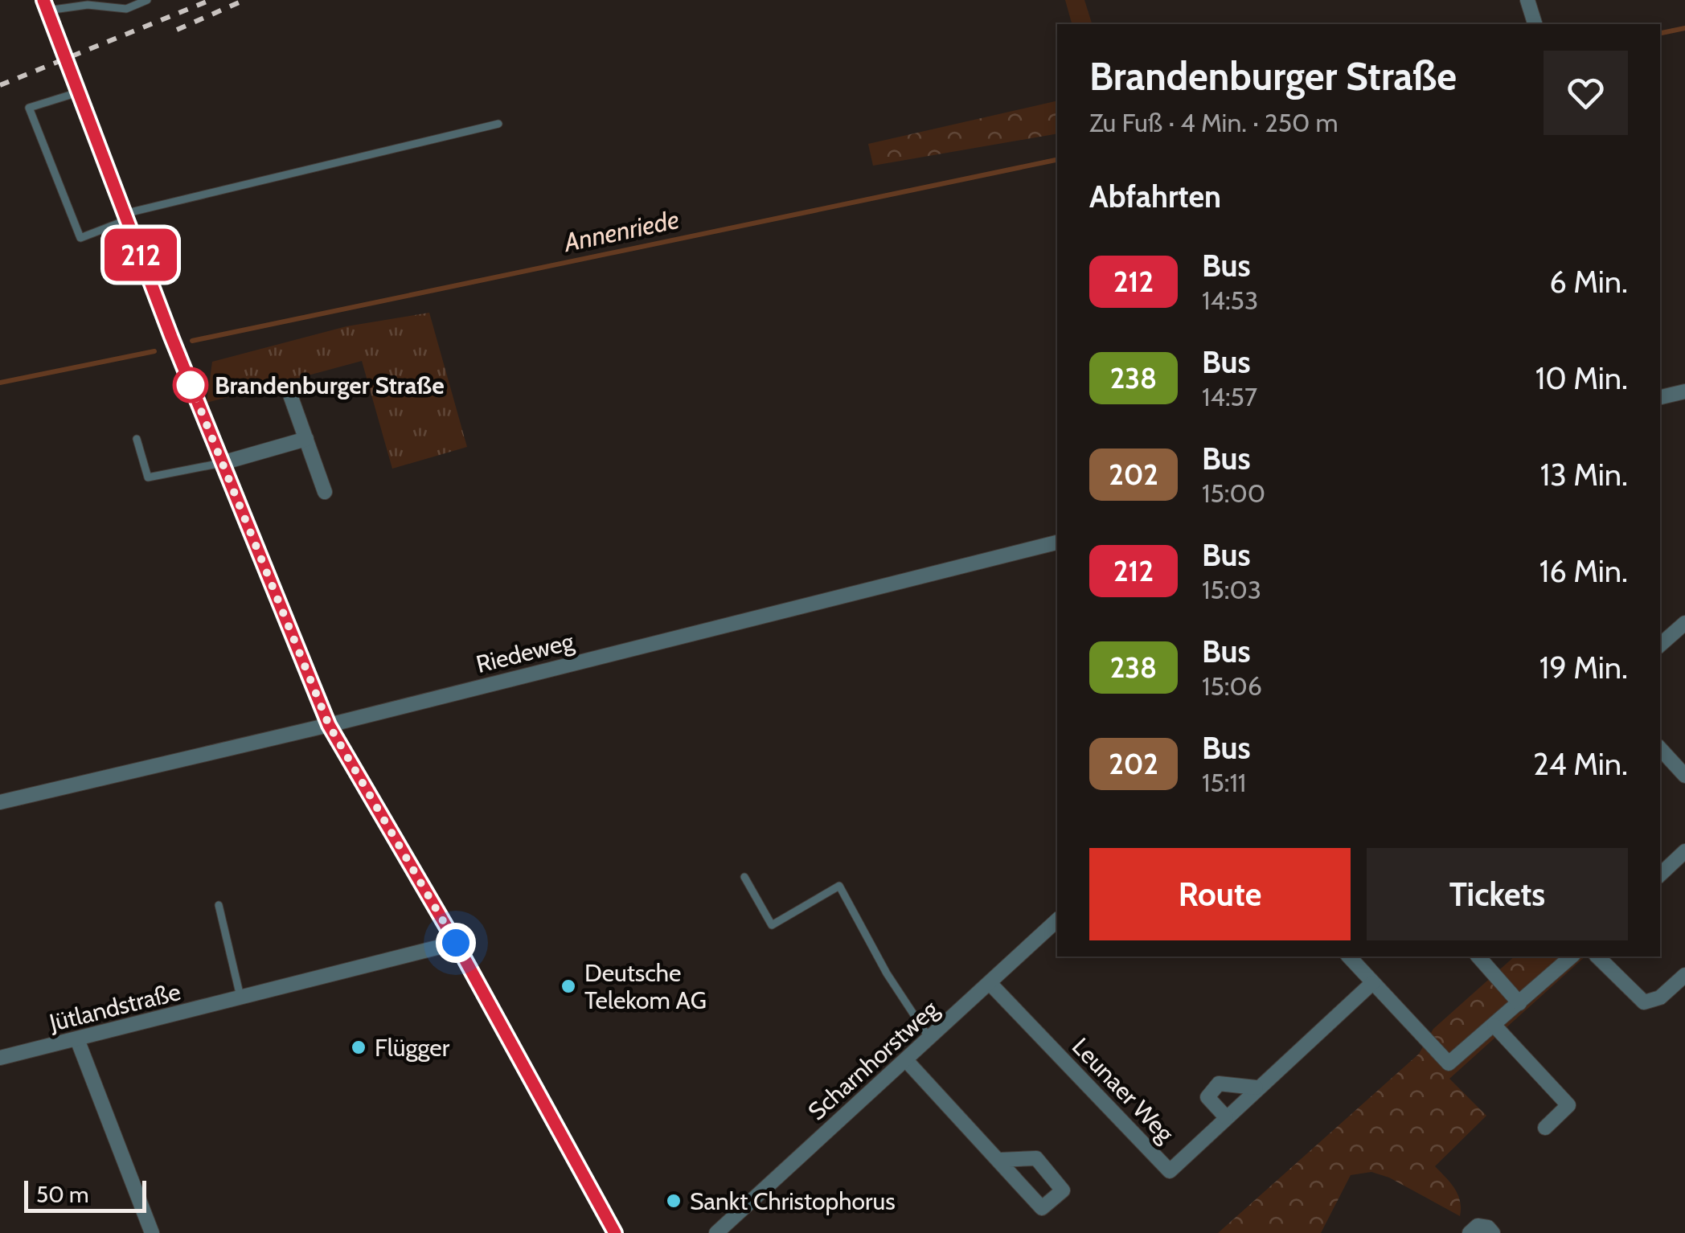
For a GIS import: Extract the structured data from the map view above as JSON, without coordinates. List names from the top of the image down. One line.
{"streets":{"street":["Riedeweg","Jütlandstraße","Scharnhorstweg","Leunaer Weg"]},"crossings":[["Scharnhorstweg","Leunaer Weg"]],"water":["Annenriede"],"places":["Brandenburger Straße","Deutsche Telekom AG","Flügger","Sankt Christophorus"],"lines":["bus line 212"],"scale_bar":"50 m","page":{"on_map":"212","heading":[["Brandenburger Straße","Zu Fuß · 4 Min. · 250 m"],"Abfahrten"],"list":[{"mark":"212","name":"Bus","note":"14:53","value":"6 Min."},{"mark":"238","name":"Bus","note":"14:57","value":"10 Min."},{"mark":"202","name":"Bus","note":"15:00","value":"13 Min."},{"mark":"212","name":"Bus","note":"15:03","value":"16 Min."},{"mark":"238","name":"Bus","note":"15:06","value":"19 Min."},{"mark":"202","name":"Bus","note":"15:11","value":"24 Min."}],"buttons":["Route","Tickets"],"scale":"50 m"}}
